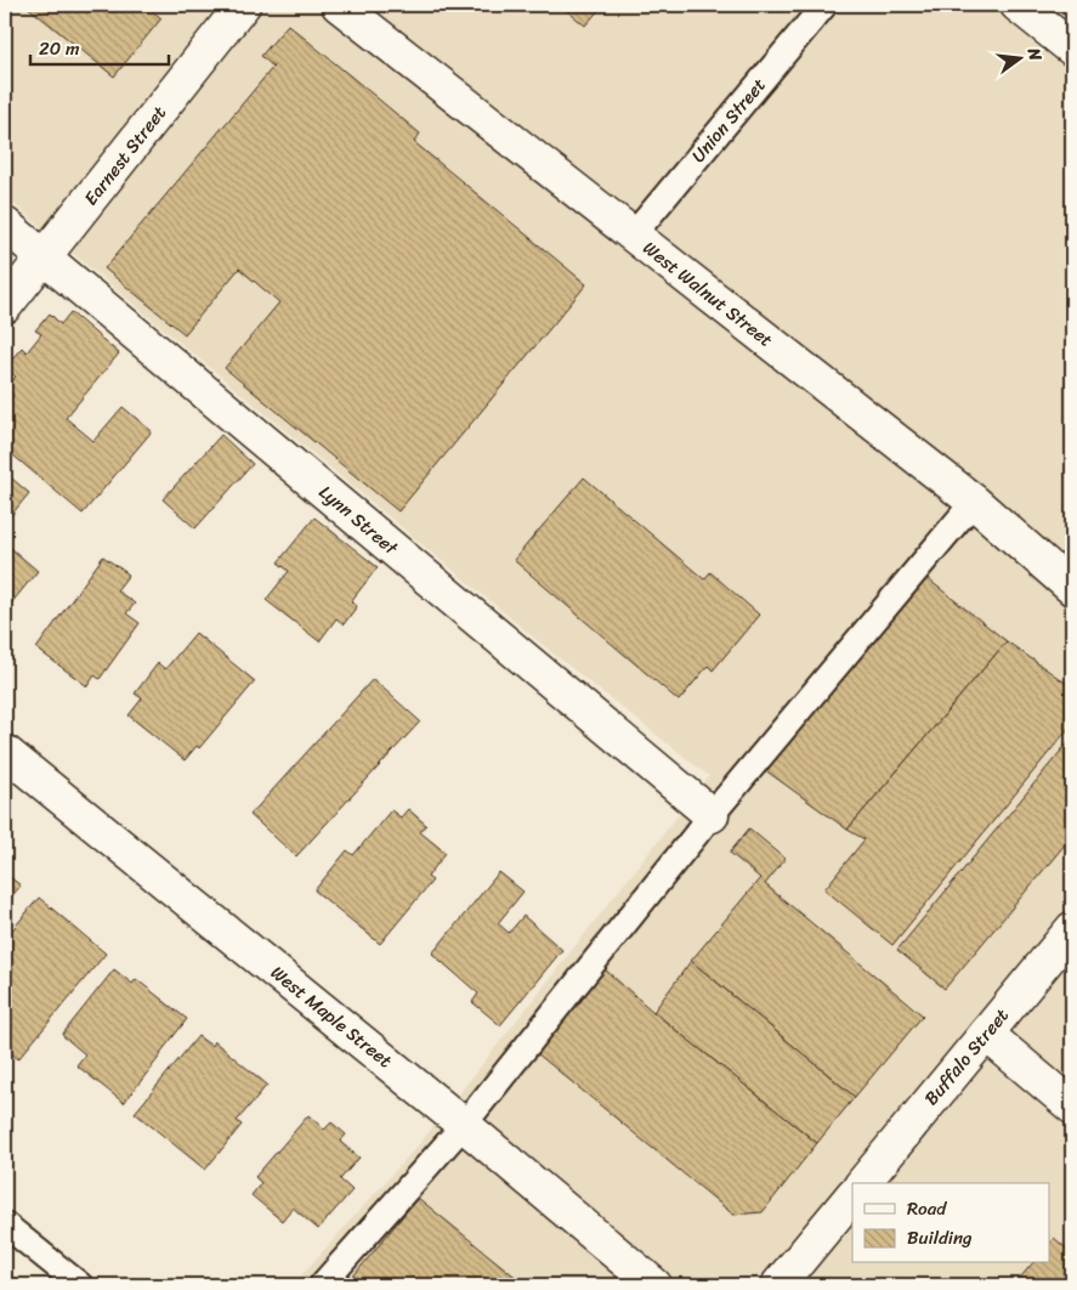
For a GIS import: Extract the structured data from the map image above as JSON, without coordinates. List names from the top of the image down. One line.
{"streets":{"street":["Earnest Street","West Walnut Street","Lynn Street","West Maple Street","Buffalo Street"],"lane":["Union Street"]},"crossings":[["Union Street","West Walnut Street"],["Earnest Street","Lynn Street"]],"legend":["Road","Building"],"scale_bar":"20 m","north":"right"}
